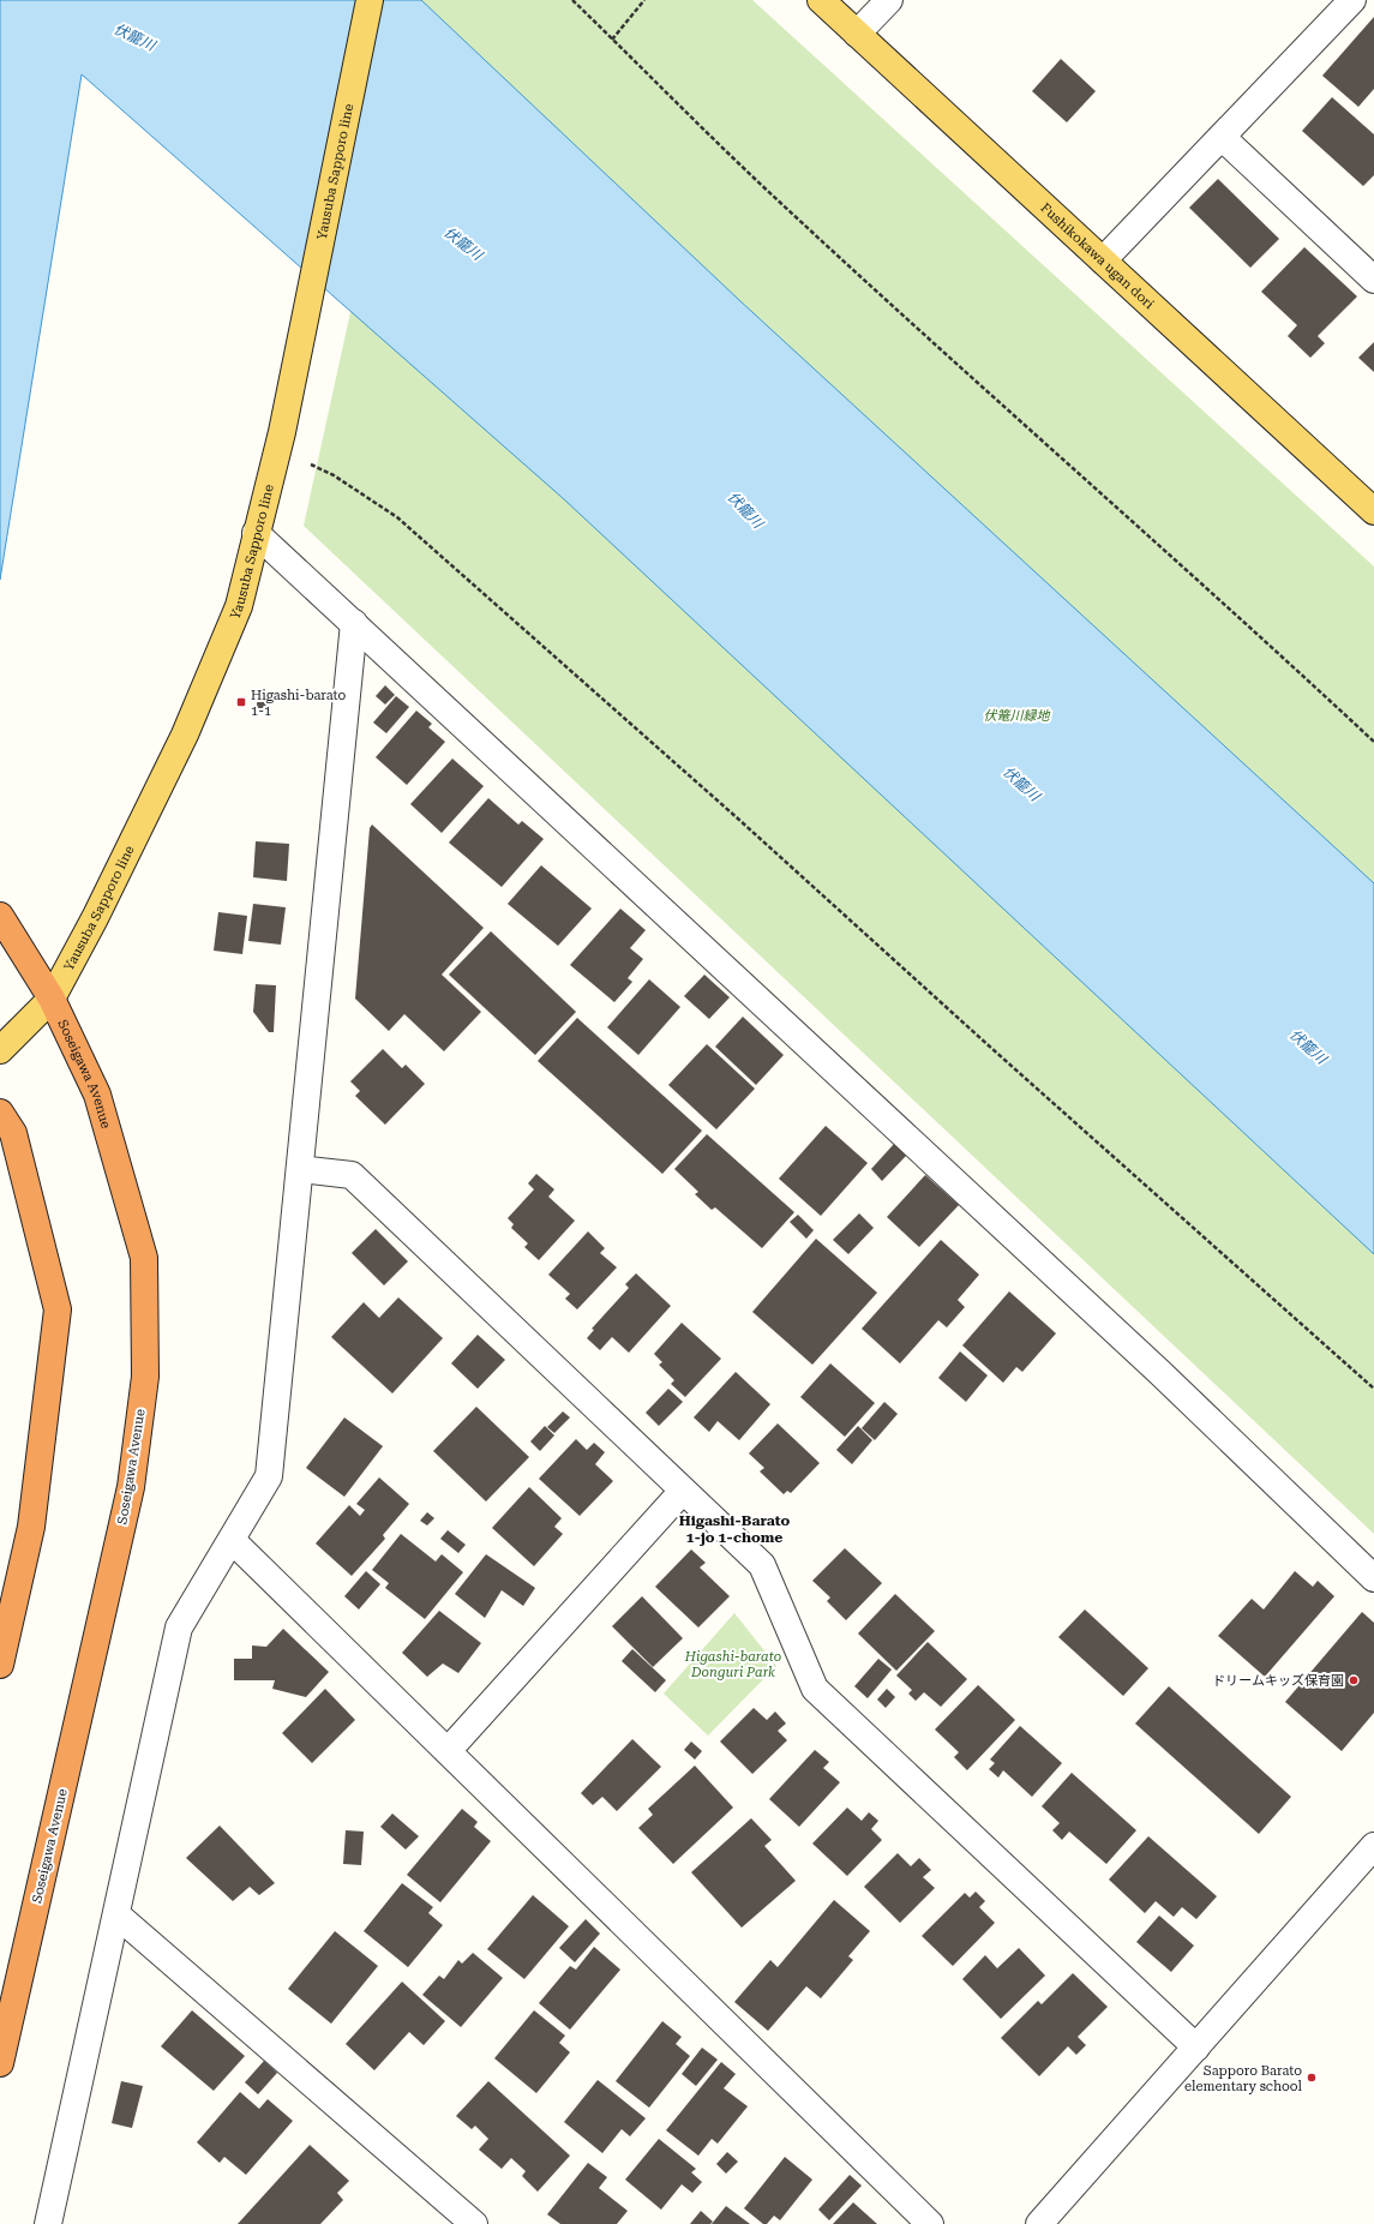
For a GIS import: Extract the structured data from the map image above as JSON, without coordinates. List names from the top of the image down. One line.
{"streets":{"highway":["Soseigawa Avenue"],"main road":["Yausuba Sapporo line","Fushikokawa ugan dori"]},"crossings":[["Yausuba Sapporo line","Soseigawa Avenue"]],"districts":["Higashi-Barato 1-jo 1-chome"],"water":["伏籠川"],"parks":["伏篭川緑地","Higashi-barato Donguri Park"],"places":{"transit":["Higashi-barato 1-1"],"other":["ドリームキッズ保育園","Sapporo Barato elementary school"]}}
